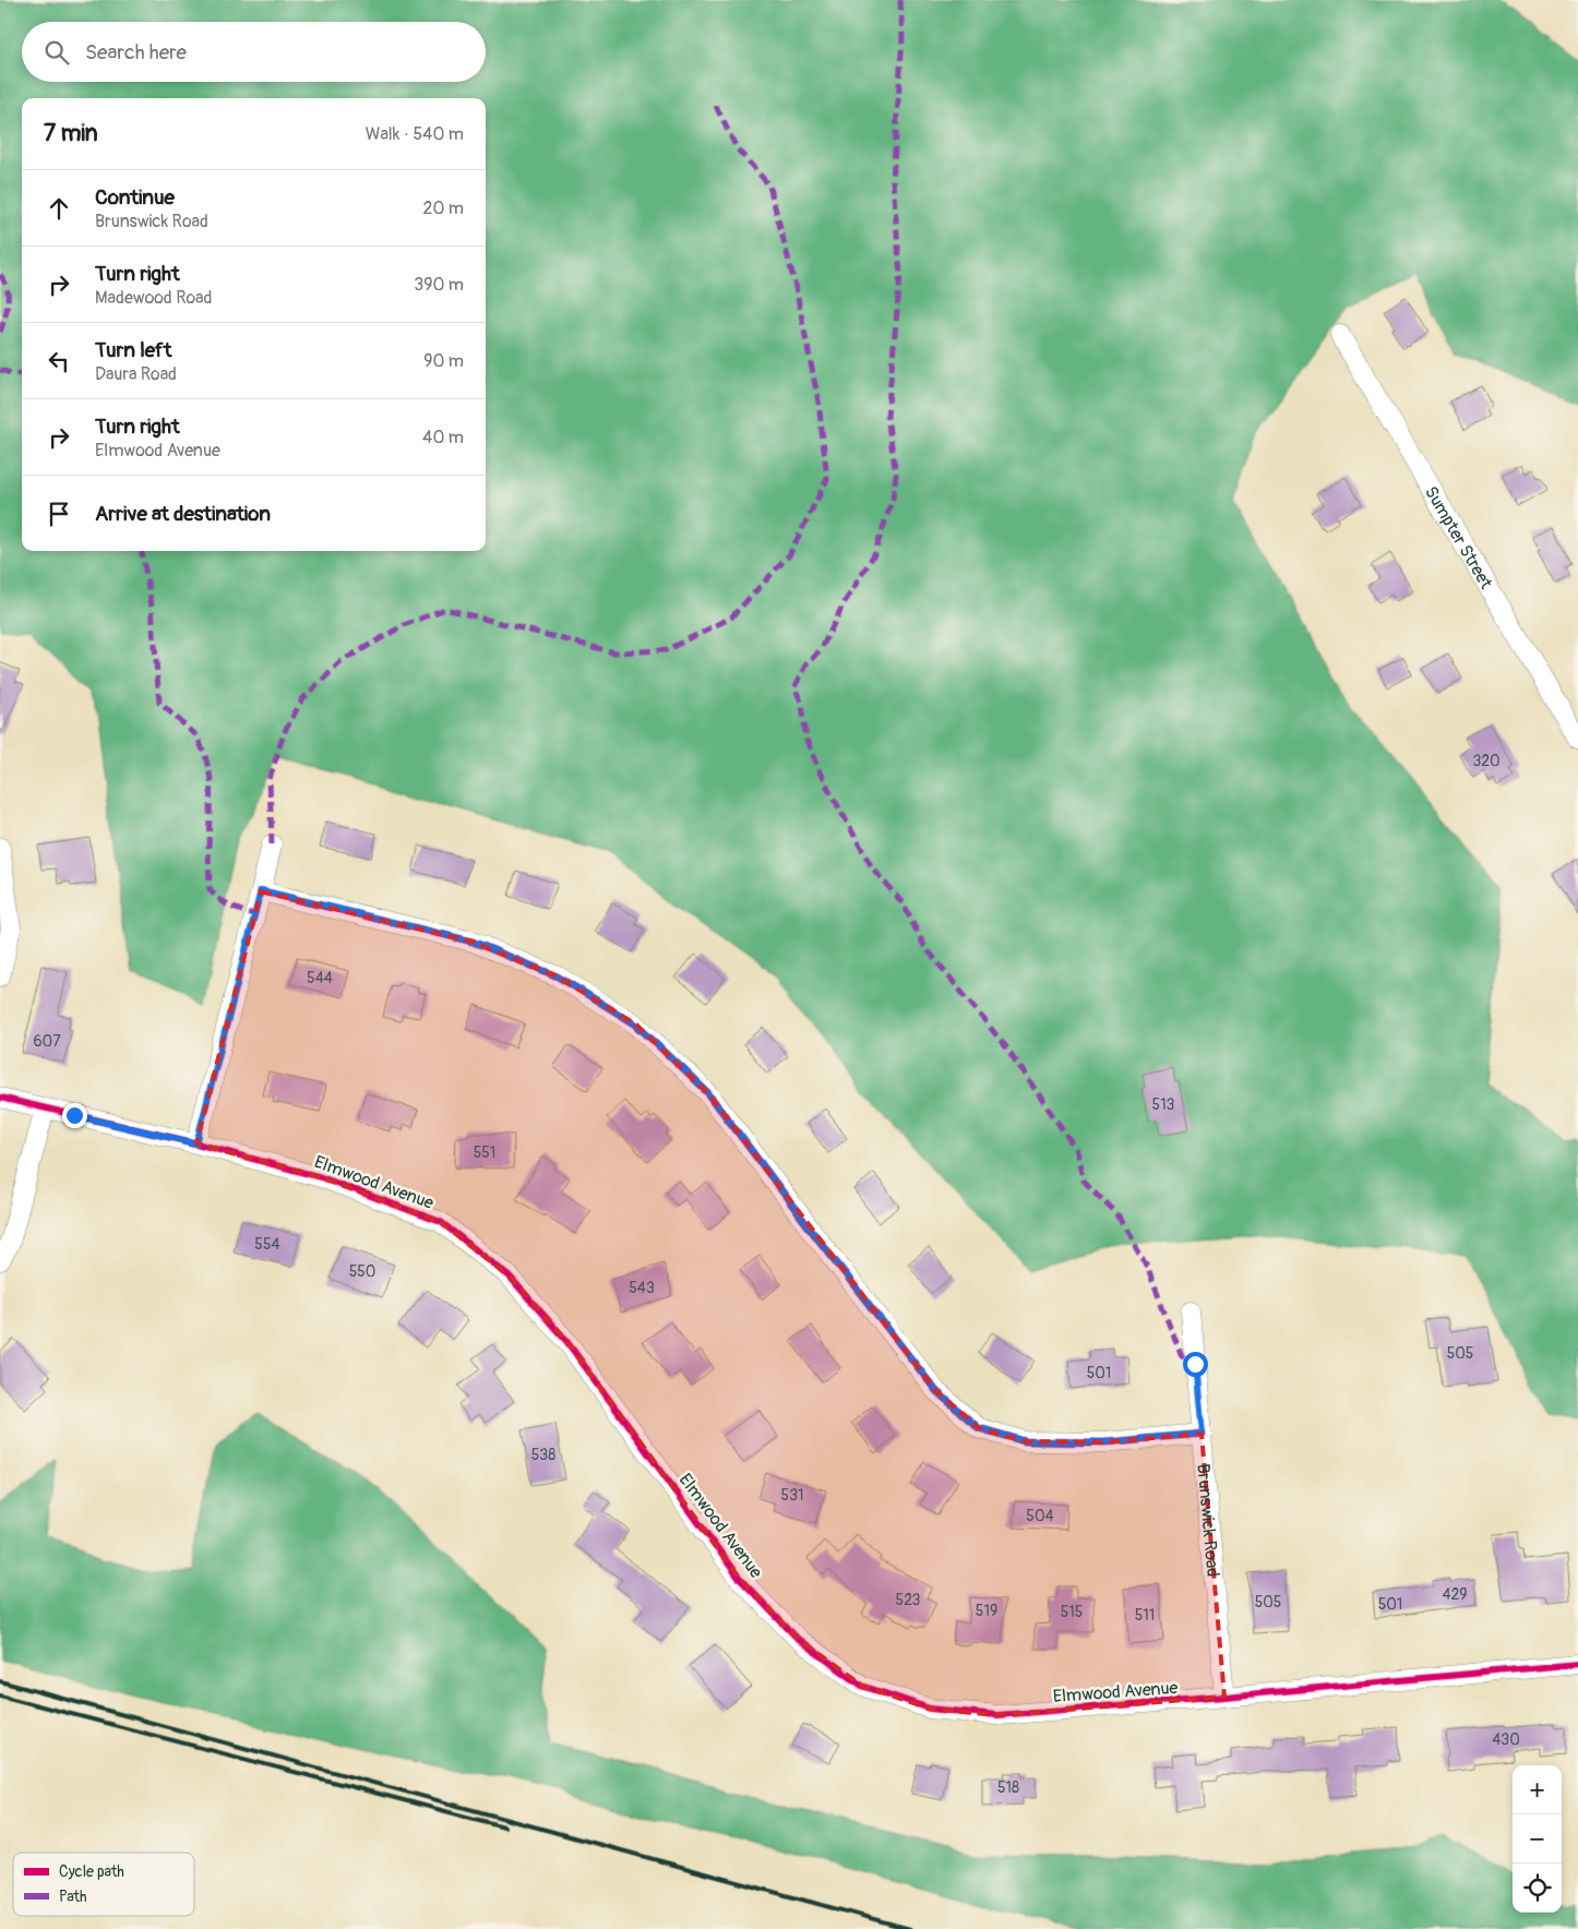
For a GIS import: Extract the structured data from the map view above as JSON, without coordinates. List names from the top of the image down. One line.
{"streets":{"street":["Sumpter Street","Elmwood Avenue","Brunswick Road"]},"crossings":[["Elmwood Avenue","Brunswick Road"]],"house_numbers":["320","544","607","513","551","554","550","543","505","501","538","531","504","429","523","505","501","519","515","511","430","518"],"legend":["Cycle path","Path"],"page":{"search":"Search here","heading":["7 min","Walk · 540 m"],"list":[["Continue","Brunswick Road","20 m"],["Turn right","Madewood Road","390 m"],["Turn left","Daura Road","90 m"],["Turn right","Elmwood Avenue","40 m"],"Arrive at destination"],"map_buttons":["+","−"]}}
